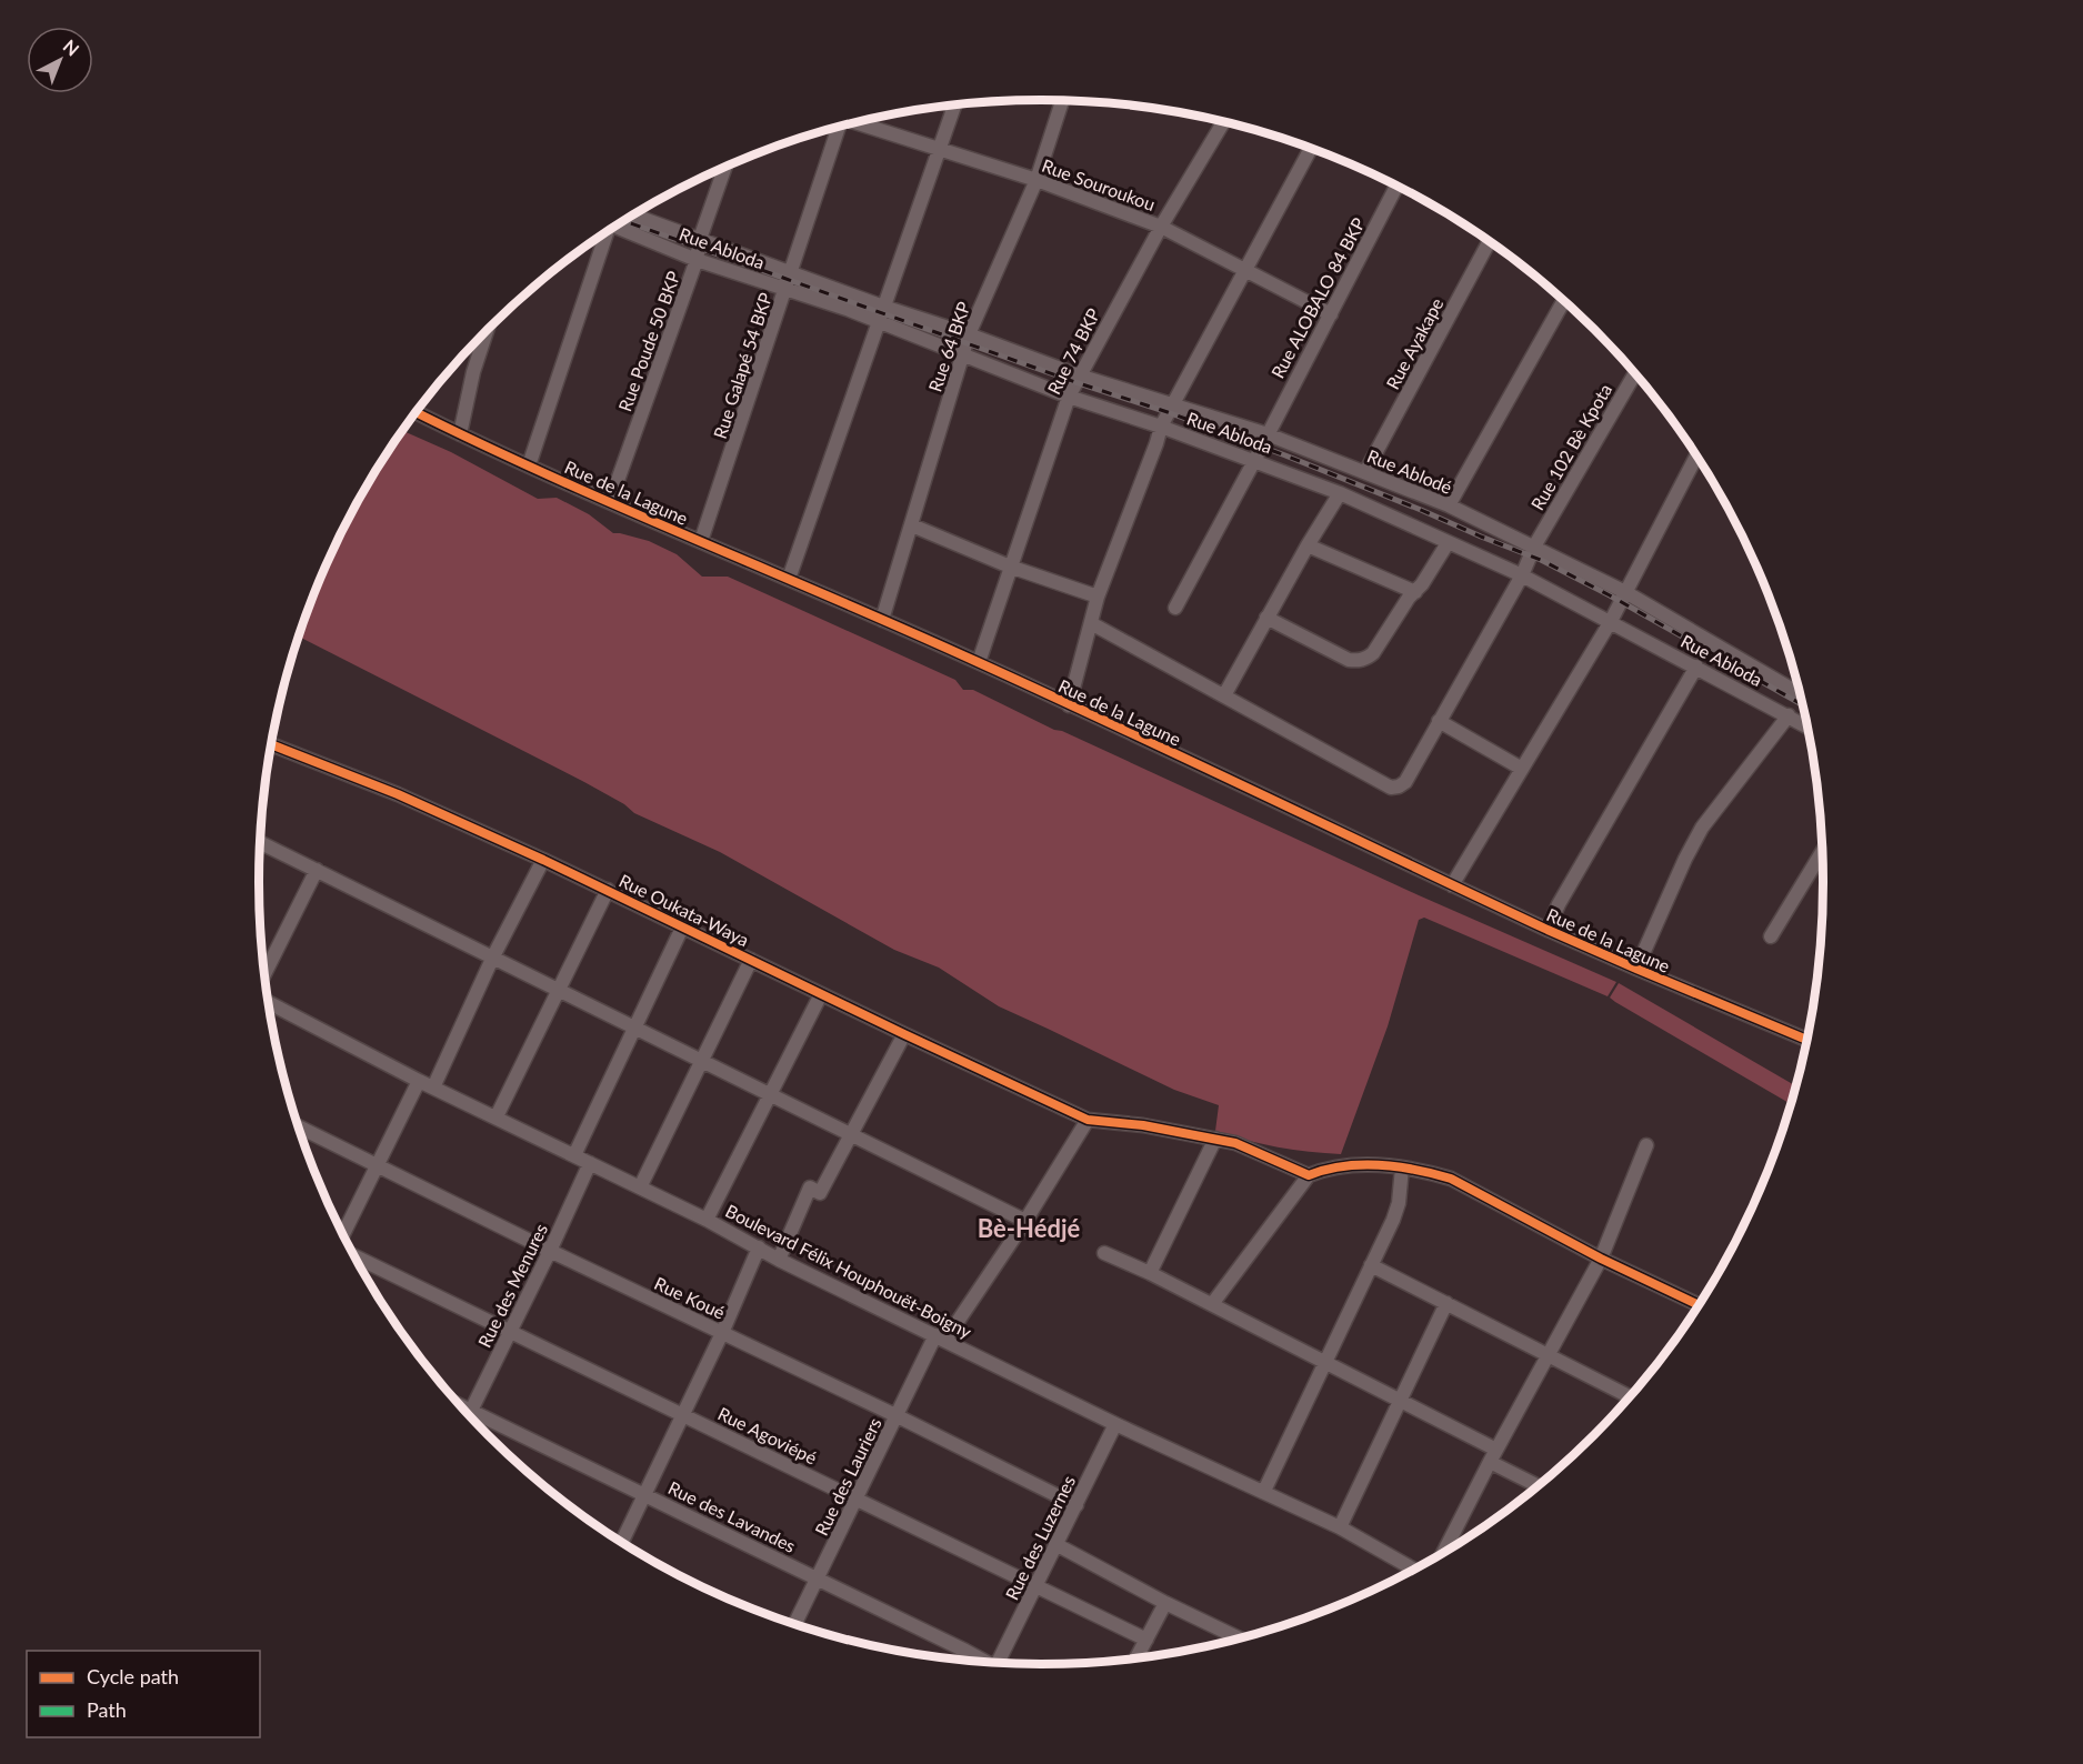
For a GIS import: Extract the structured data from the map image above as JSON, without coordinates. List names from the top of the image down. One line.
{"streets":{"street":["Rue Souroukou","Rue Abloda","Rue ALOBALO 84 BKP","Rue Poude 50 BKP","Rue Ayakape","Rue 64 BKP","Rue 74 BKP","Rue Galapé 54 BKP","Rue 102 Bè Kpota","Rue Ablodé","Rue de la Lagune","Rue Oukata-Waya","Boulevard Félix Houphouët-Boigny","Rue des Menures","Rue Koué","Rue Agoviépé","Rue des Lauriers","Rue des Lavandes","Rue des Luzernes"]},"crossings":[["Rue Souroukou","Rue ALOBALO 84 BKP"],["Rue Souroukou","Rue 64 BKP"],["Rue Souroukou","Rue 74 BKP"],["Rue Abloda","Rue ALOBALO 84 BKP"],["Rue Abloda","Rue Poude 50 BKP"],["Rue Abloda","Rue 64 BKP"],["Rue Abloda","Rue 74 BKP"],["Rue Abloda","Rue Galapé 54 BKP"],["Rue Abloda","Rue 102 Bè Kpota"],["Rue ALOBALO 84 BKP","Rue Ablodé"],["Rue Poude 50 BKP","Rue Ablodé"],["Rue Poude 50 BKP","Rue de la Lagune"],["Rue Ayakape","Rue Ablodé"],["Rue 64 BKP","Rue Ablodé"],["Rue 64 BKP","Rue de la Lagune"],["Rue 74 BKP","Rue Ablodé"],["Rue 74 BKP","Rue de la Lagune"],["Rue Galapé 54 BKP","Rue Ablodé"],["Rue Galapé 54 BKP","Rue de la Lagune"],["Rue 102 Bè Kpota","Rue Ablodé"],["Rue Oukata-Waya","Rue des Lauriers"],["Boulevard Félix Houphouët-Boigny","Rue des Menures"],["Boulevard Félix Houphouët-Boigny","Rue des Lauriers"],["Boulevard Félix Houphouët-Boigny","Rue des Luzernes"],["Rue des Menures","Rue Koué"],["Rue des Menures","Rue Agoviépé"],["Rue des Menures","Rue des Lavandes"],["Rue Koué","Rue des Lauriers"],["Rue Koué","Rue des Luzernes"],["Rue Agoviépé","Rue des Lauriers"],["Rue Agoviépé","Rue des Luzernes"],["Rue des Lauriers","Rue des Lavandes"]],"districts":["Bè-Hédjé"],"legend":["Cycle path","Path"],"north":"top right"}
